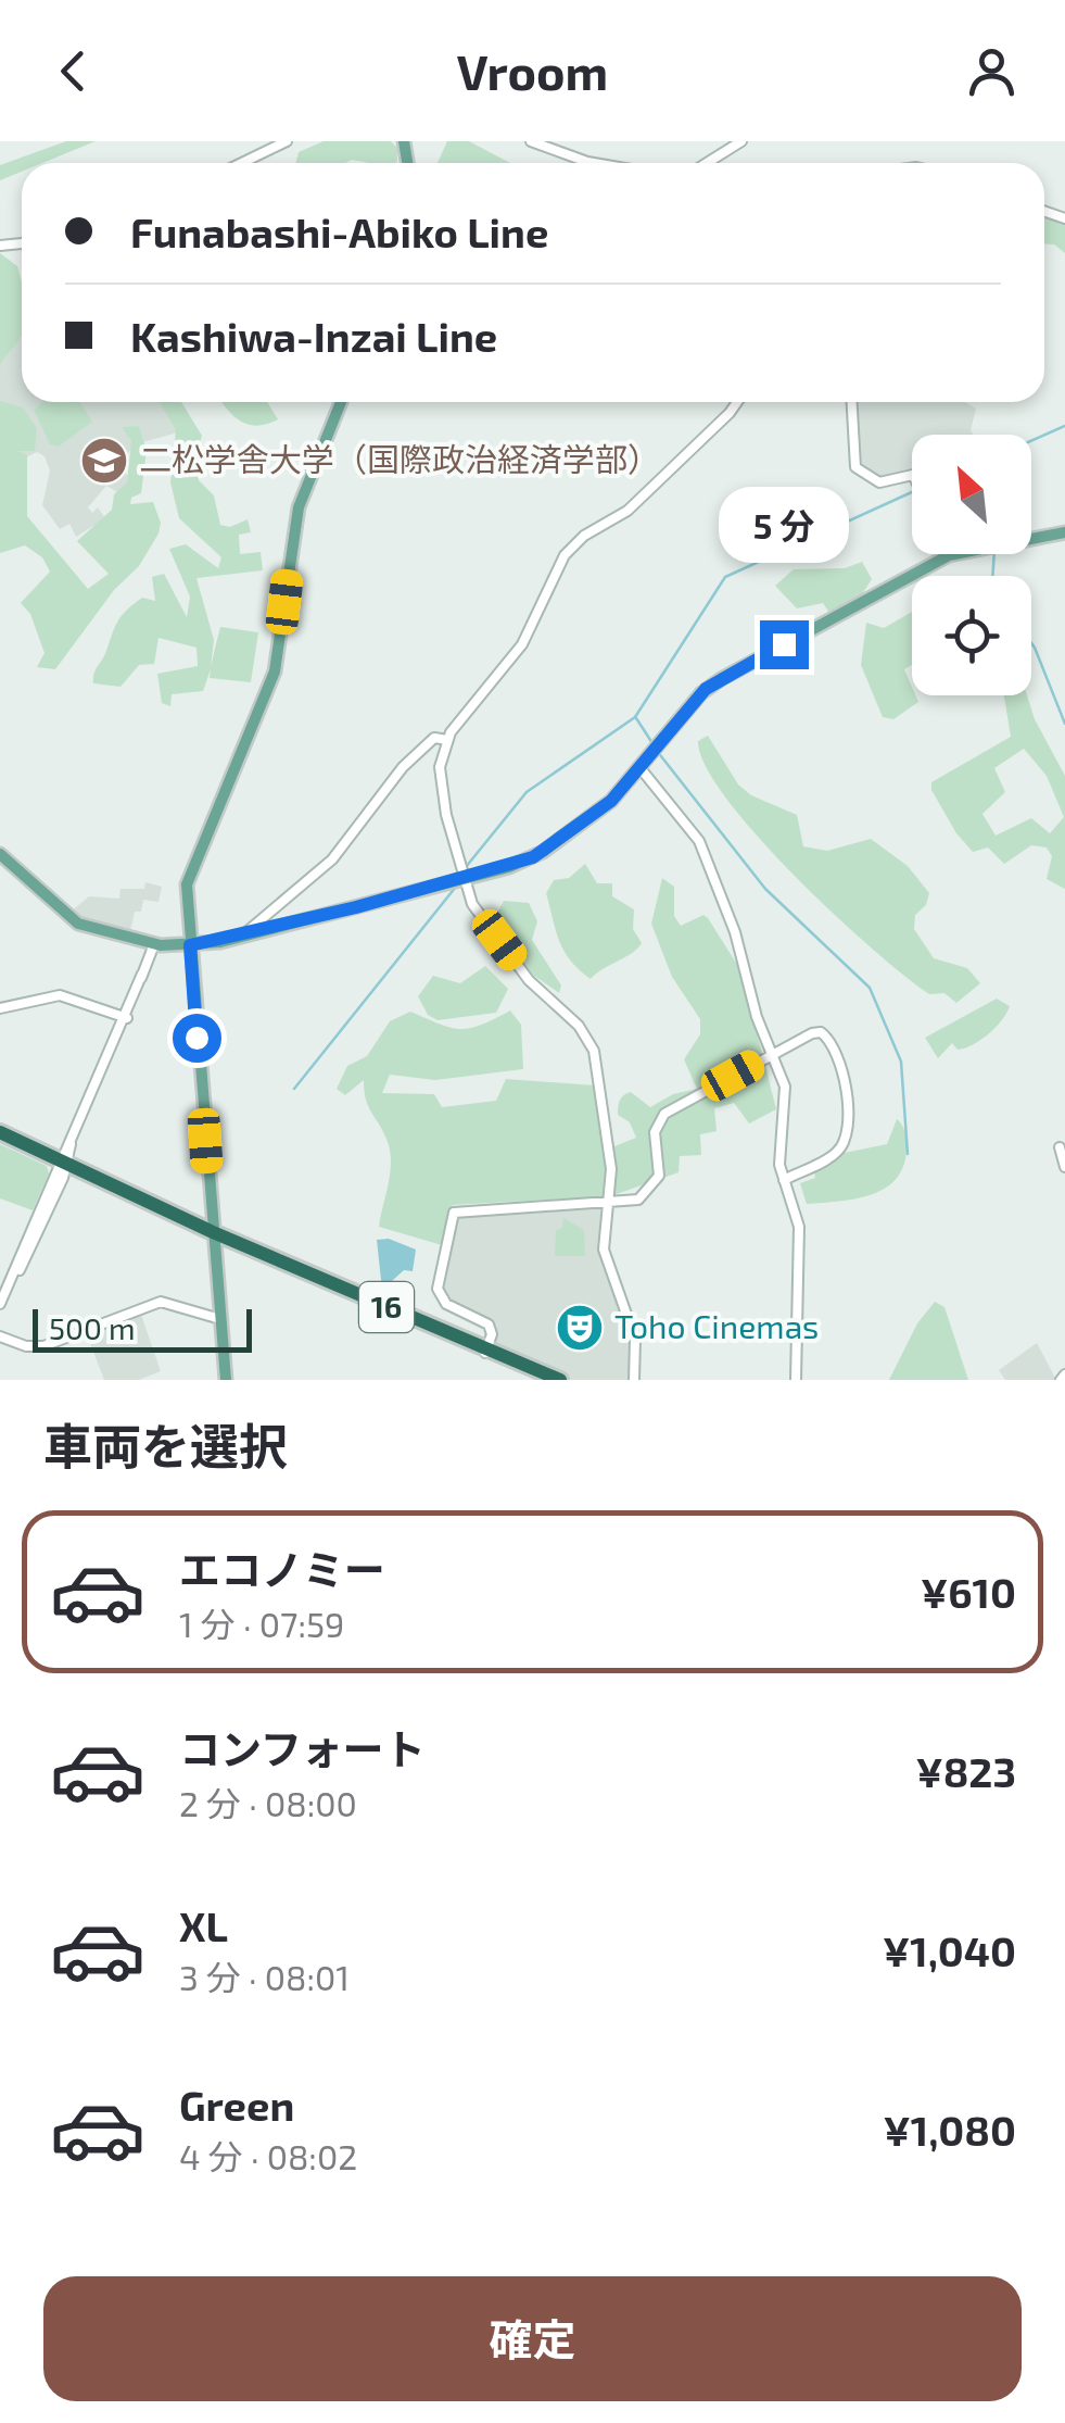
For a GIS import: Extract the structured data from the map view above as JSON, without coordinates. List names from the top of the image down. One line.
{"streets":{"highway":["16"]},"places":{"school or university":["二松学舎大学（国際政治経済学部）"],"theatre":["Toho Cinemas"]},"scale_bar":"500 m","north":"top left","page":{"header":"Vroom","banner":["Funabashi-Abiko Line","Kashiwa-Inzai Line"],"bubble":"5 分","scale":"500 m","heading":"車両を選択","list":[{"name":"エコノミー","note":"1 分 · 07:59","value":"¥610"},{"name":"コンフォート","note":"2 分 · 08:00","value":"¥823"},{"name":"XL","note":"3 分 · 08:01","value":"¥1,040"},{"name":"Green","note":"4 分 · 08:02","value":"¥1,080"}],"buttons":"確定"}}
